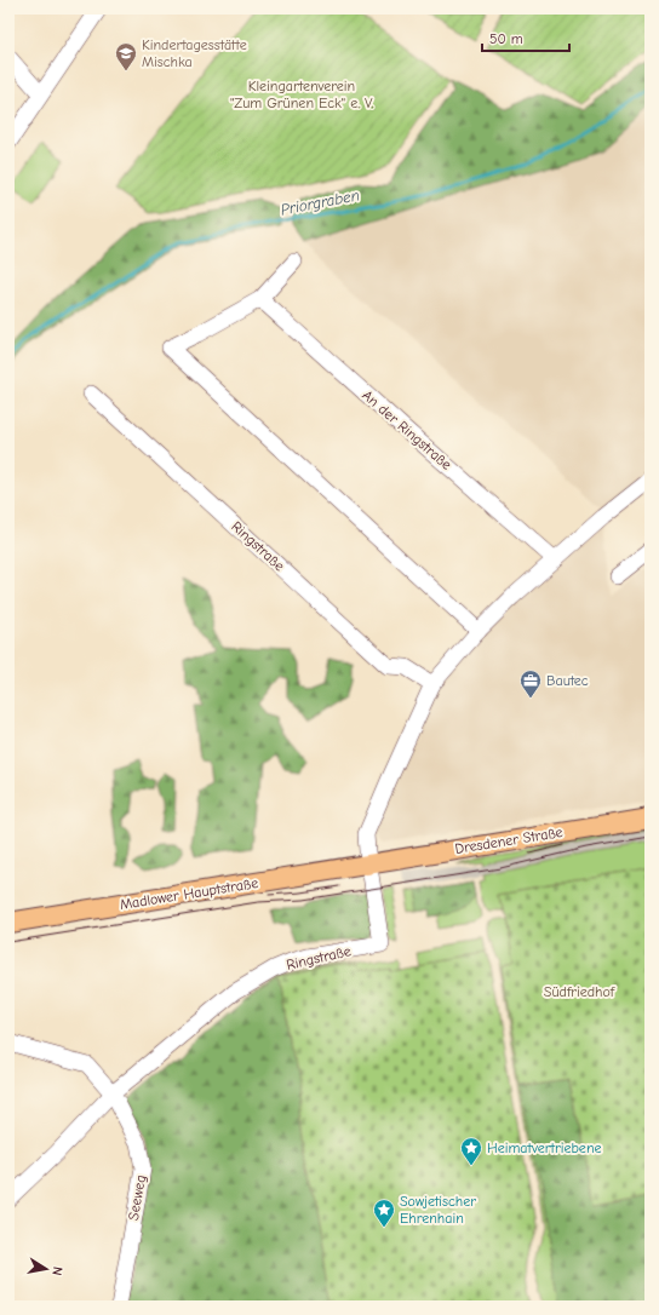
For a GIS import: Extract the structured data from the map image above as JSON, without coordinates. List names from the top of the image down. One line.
{"streets":{"main road":["Dresdener Straße","Madlower Hauptstraße"],"street":["An der Ringstraße","Ringstraße","Seeweg"]},"crossings":[["An der Ringstraße","Ringstraße"],["Ringstraße","Dresdener Straße"],["Ringstraße","Madlower Hauptstraße"],["Ringstraße","Seeweg"],["Dresdener Straße","Madlower Hauptstraße"]],"water":["Priorgraben"],"parks":["Kleingartenverein \"Zum Grünen Eck\" e. V.","Südfriedhof"],"places":{"school or university":["Kindertagesstätte Mischka"],"office":["Bautec"],"place":["Heimatvertriebene","Sowjetischer Ehrenhain"]},"scale_bar":"50 m","north":"right"}
